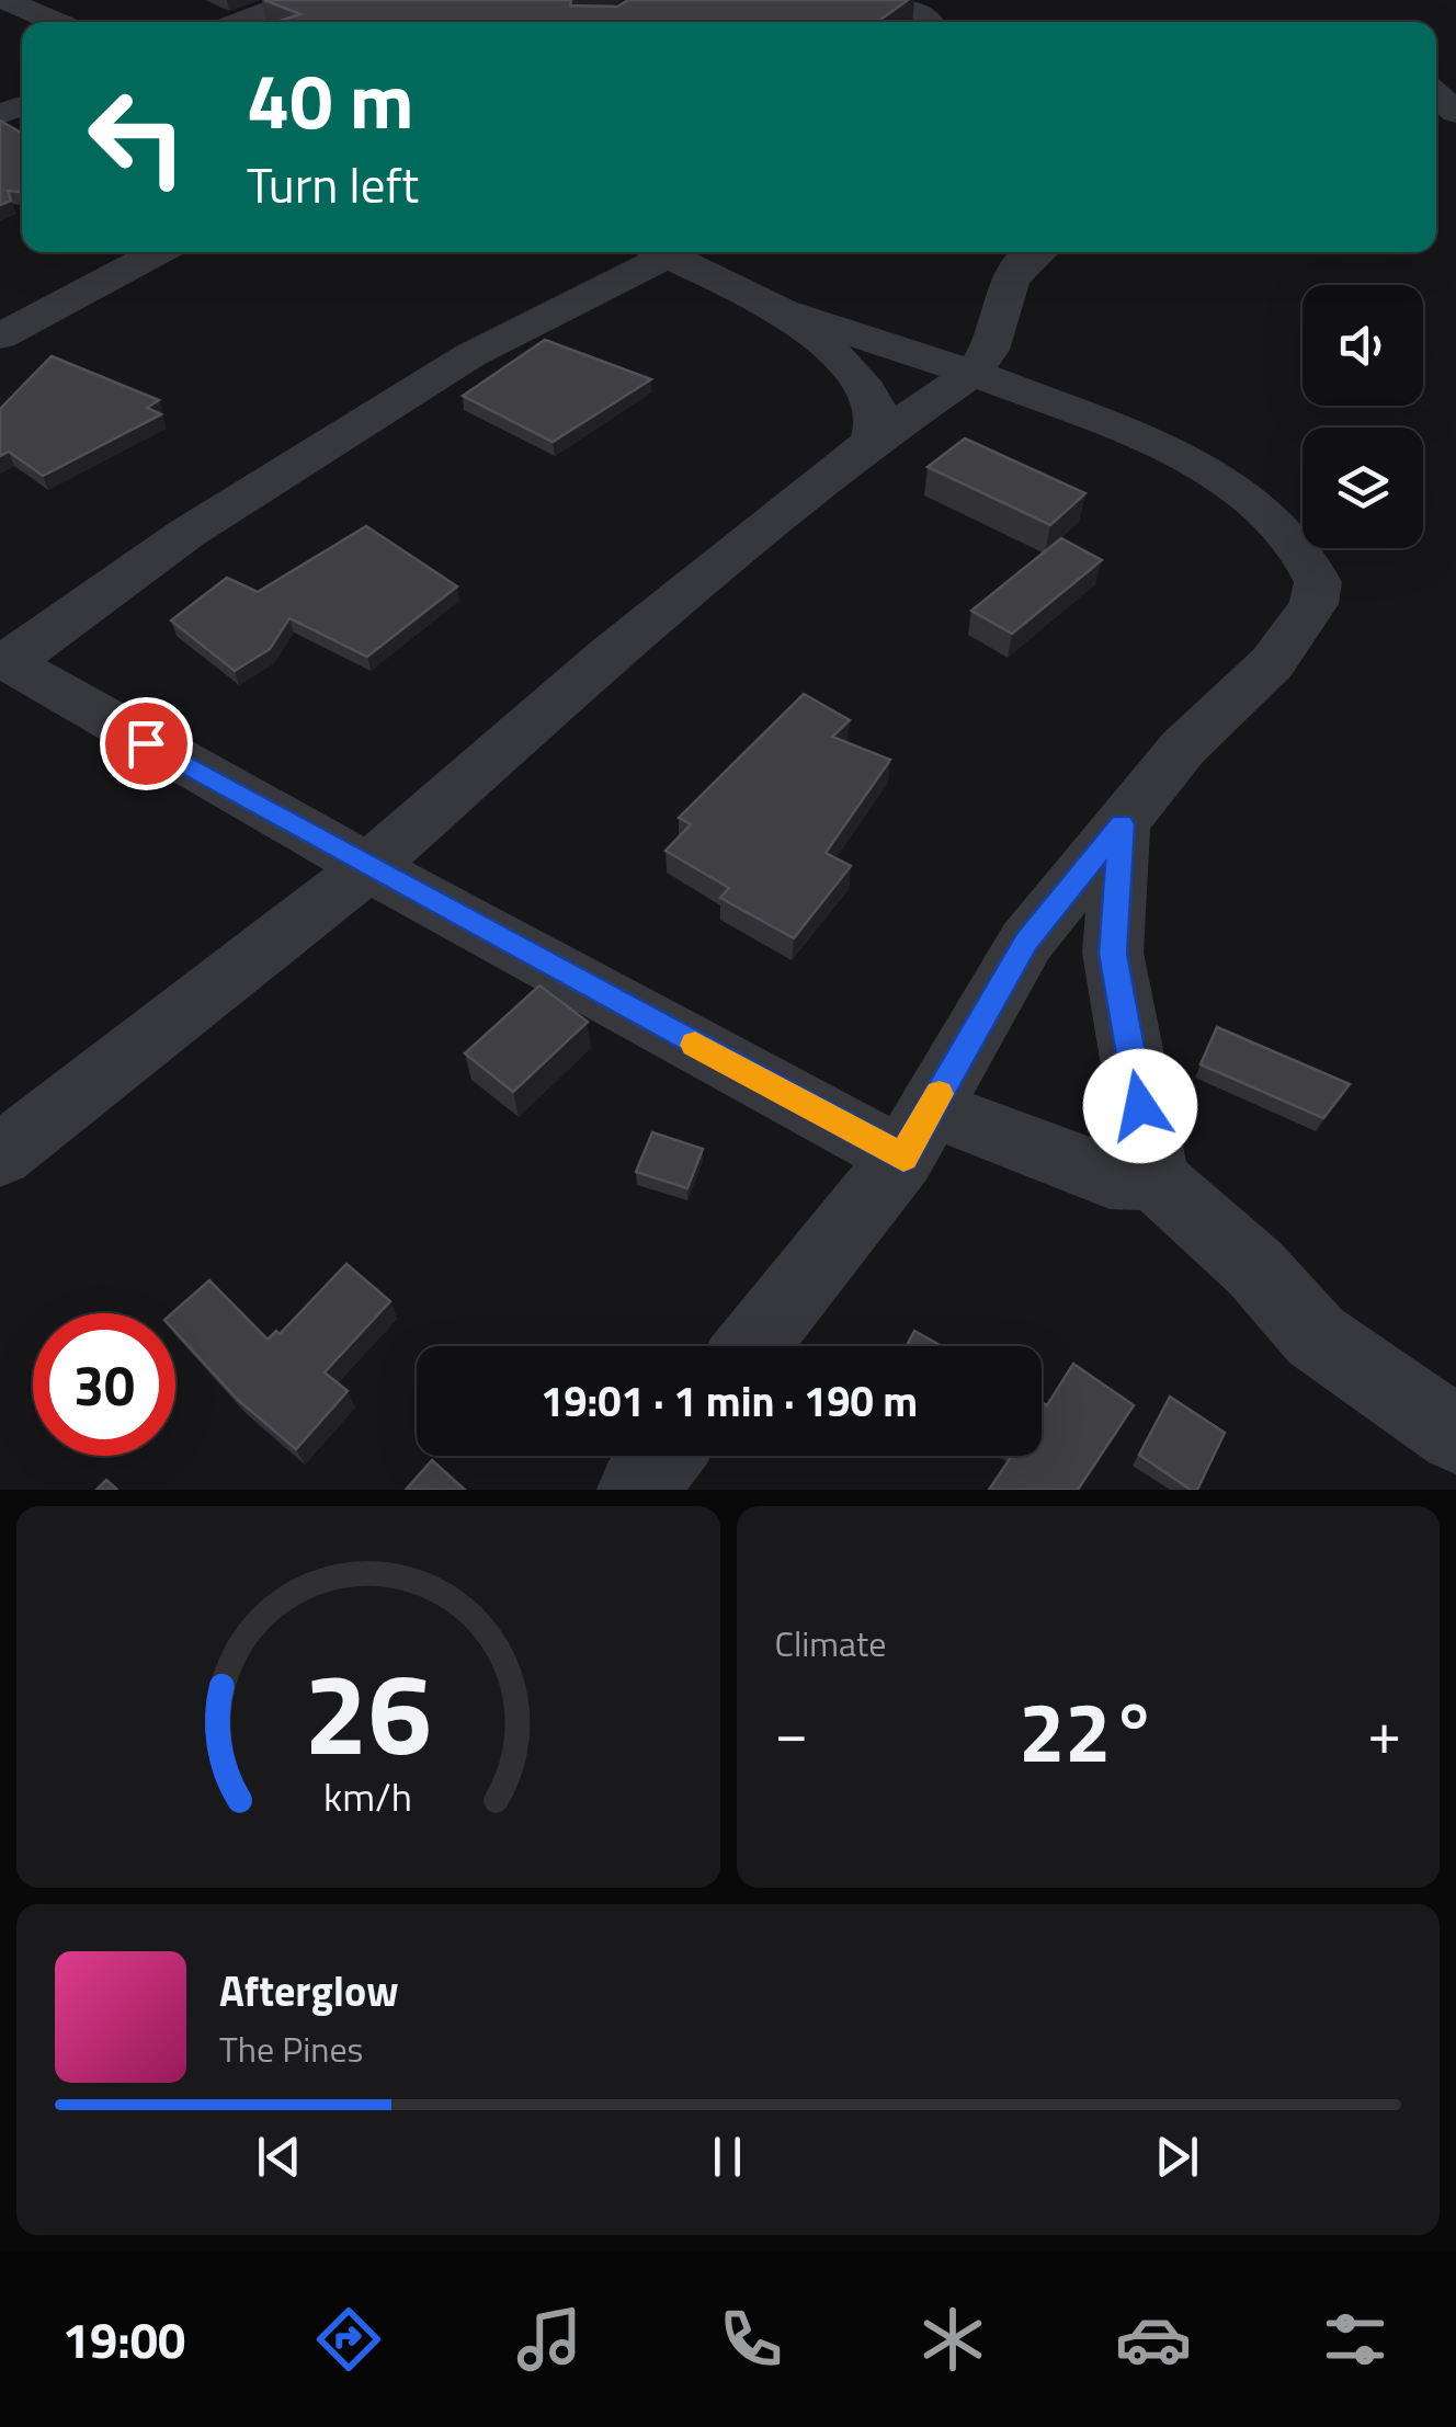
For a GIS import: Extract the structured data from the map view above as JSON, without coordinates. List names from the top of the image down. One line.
{"page":{"turn":["40 m","Turn left"],"limit":"30","trip":"19:01 · 1 min · 190 m","tile":"Climate","heat":["−","22°","+"],"song":["Afterglow","The Pines"],"tabs":"19:00","gauge":["26","km/h"]}}
